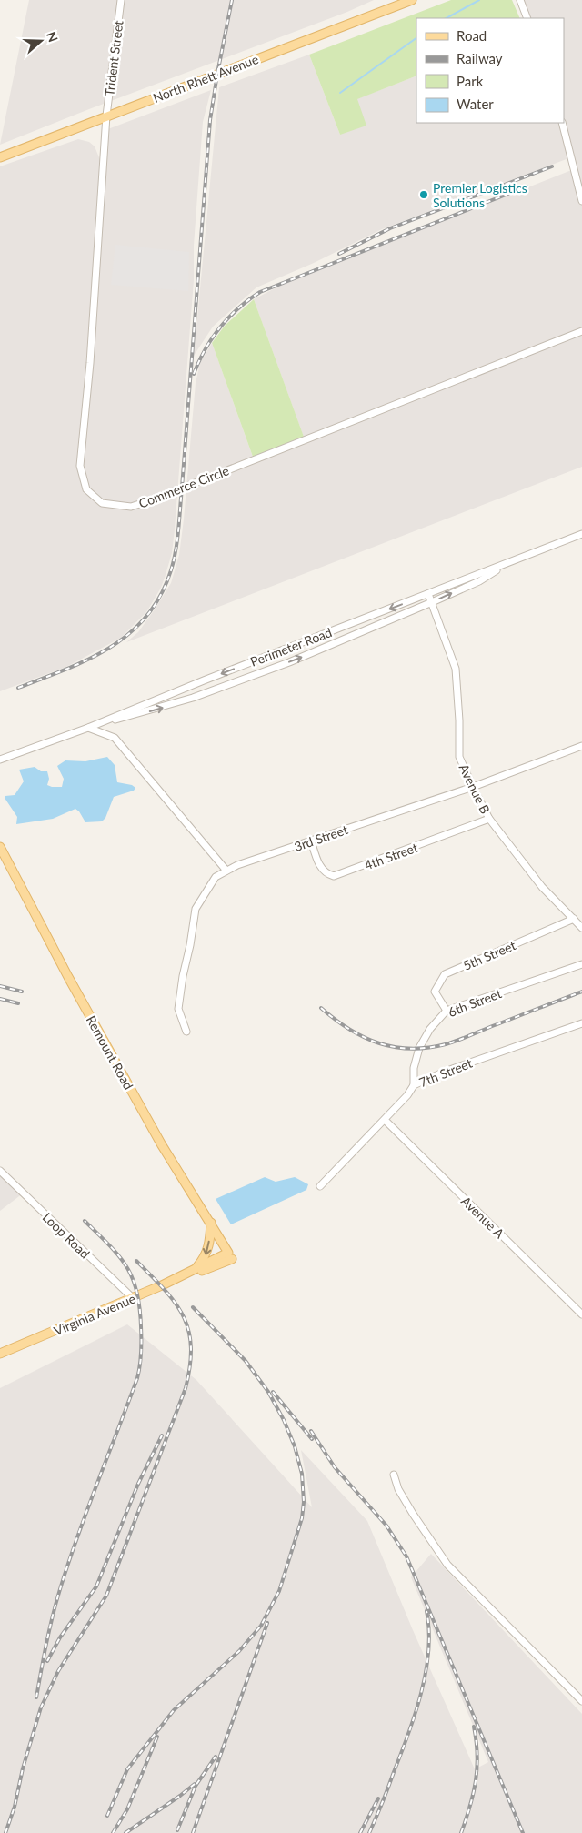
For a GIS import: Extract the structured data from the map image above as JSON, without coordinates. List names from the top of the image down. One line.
{"streets":{"main road":["North Rhett Avenue","Remount Road","Virginia Avenue"],"street":["Trident Street","Commerce Circle","Perimeter Road","Avenue B","3rd Street","4th Street","5th Street","6th Street","7th Street","Avenue A","Loop Road"]},"crossings":[["Trident Street","North Rhett Avenue"],["Trident Street","Commerce Circle"],["North Rhett Avenue","Commerce Circle"],["Perimeter Road","Avenue B"],["Avenue B","3rd Street"],["Avenue B","4th Street"],["Avenue B","5th Street"],["3rd Street","4th Street"],["5th Street","6th Street"],["6th Street","7th Street"],["Remount Road","Virginia Avenue"],["7th Street","Avenue A"],["Loop Road","Virginia Avenue"]],"places":["Premier Logistics Solutions"],"legend":["Road","Railway","Park","Water"],"north":"right"}
